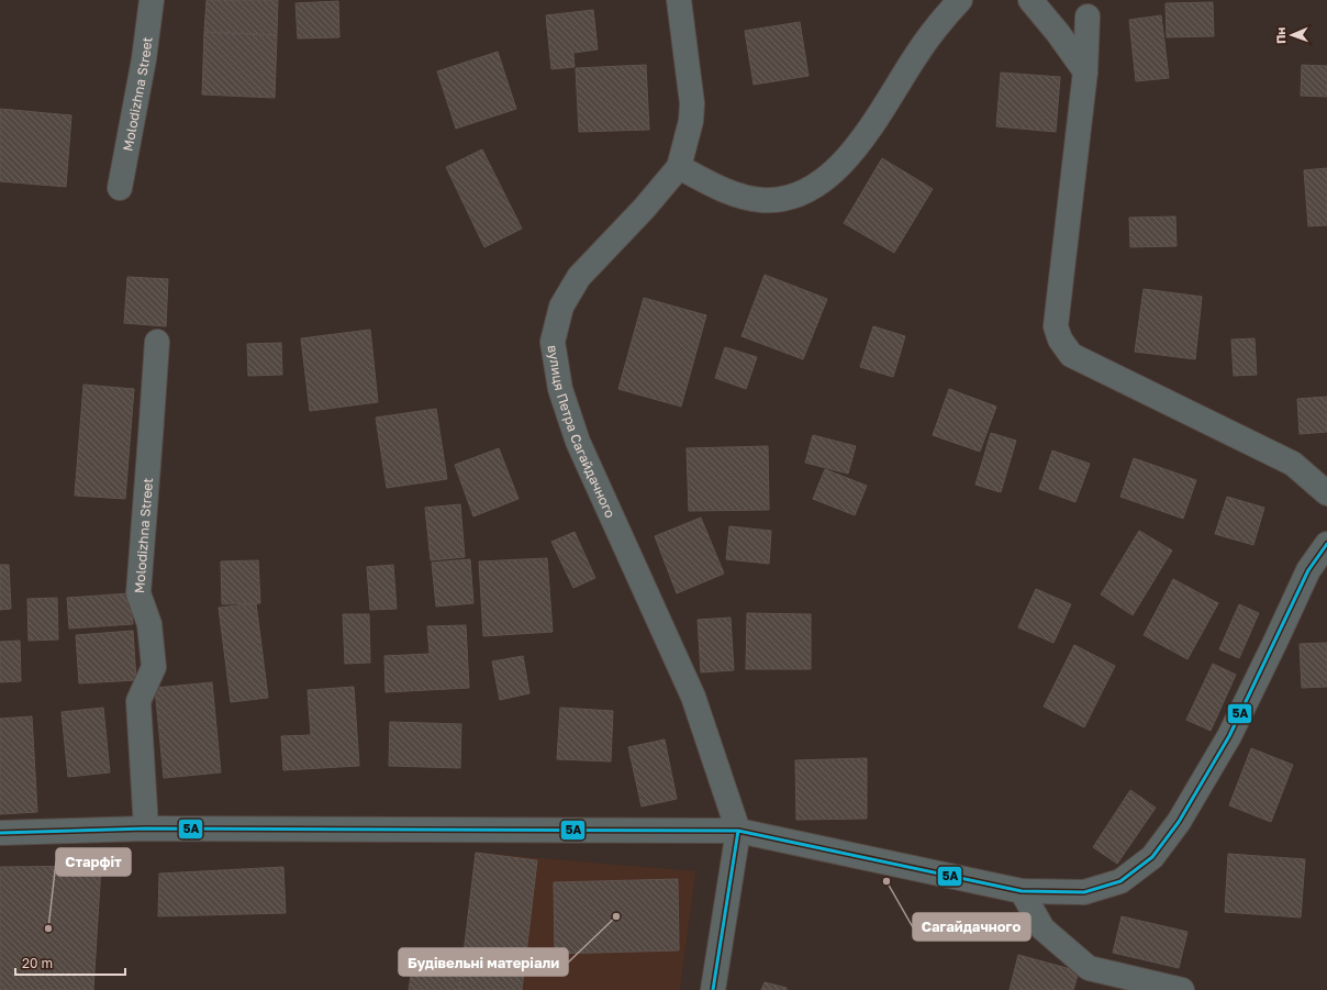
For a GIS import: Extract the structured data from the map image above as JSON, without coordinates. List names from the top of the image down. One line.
{"streets":{"street":["Molodizhna Street","вулиця Петра Сагайдачного"]},"places":["Сагайдачного","Будівельні матеріали","Старфіт"],"lines":["transit line 5А"],"scale_bar":"20 m","north":"left"}
